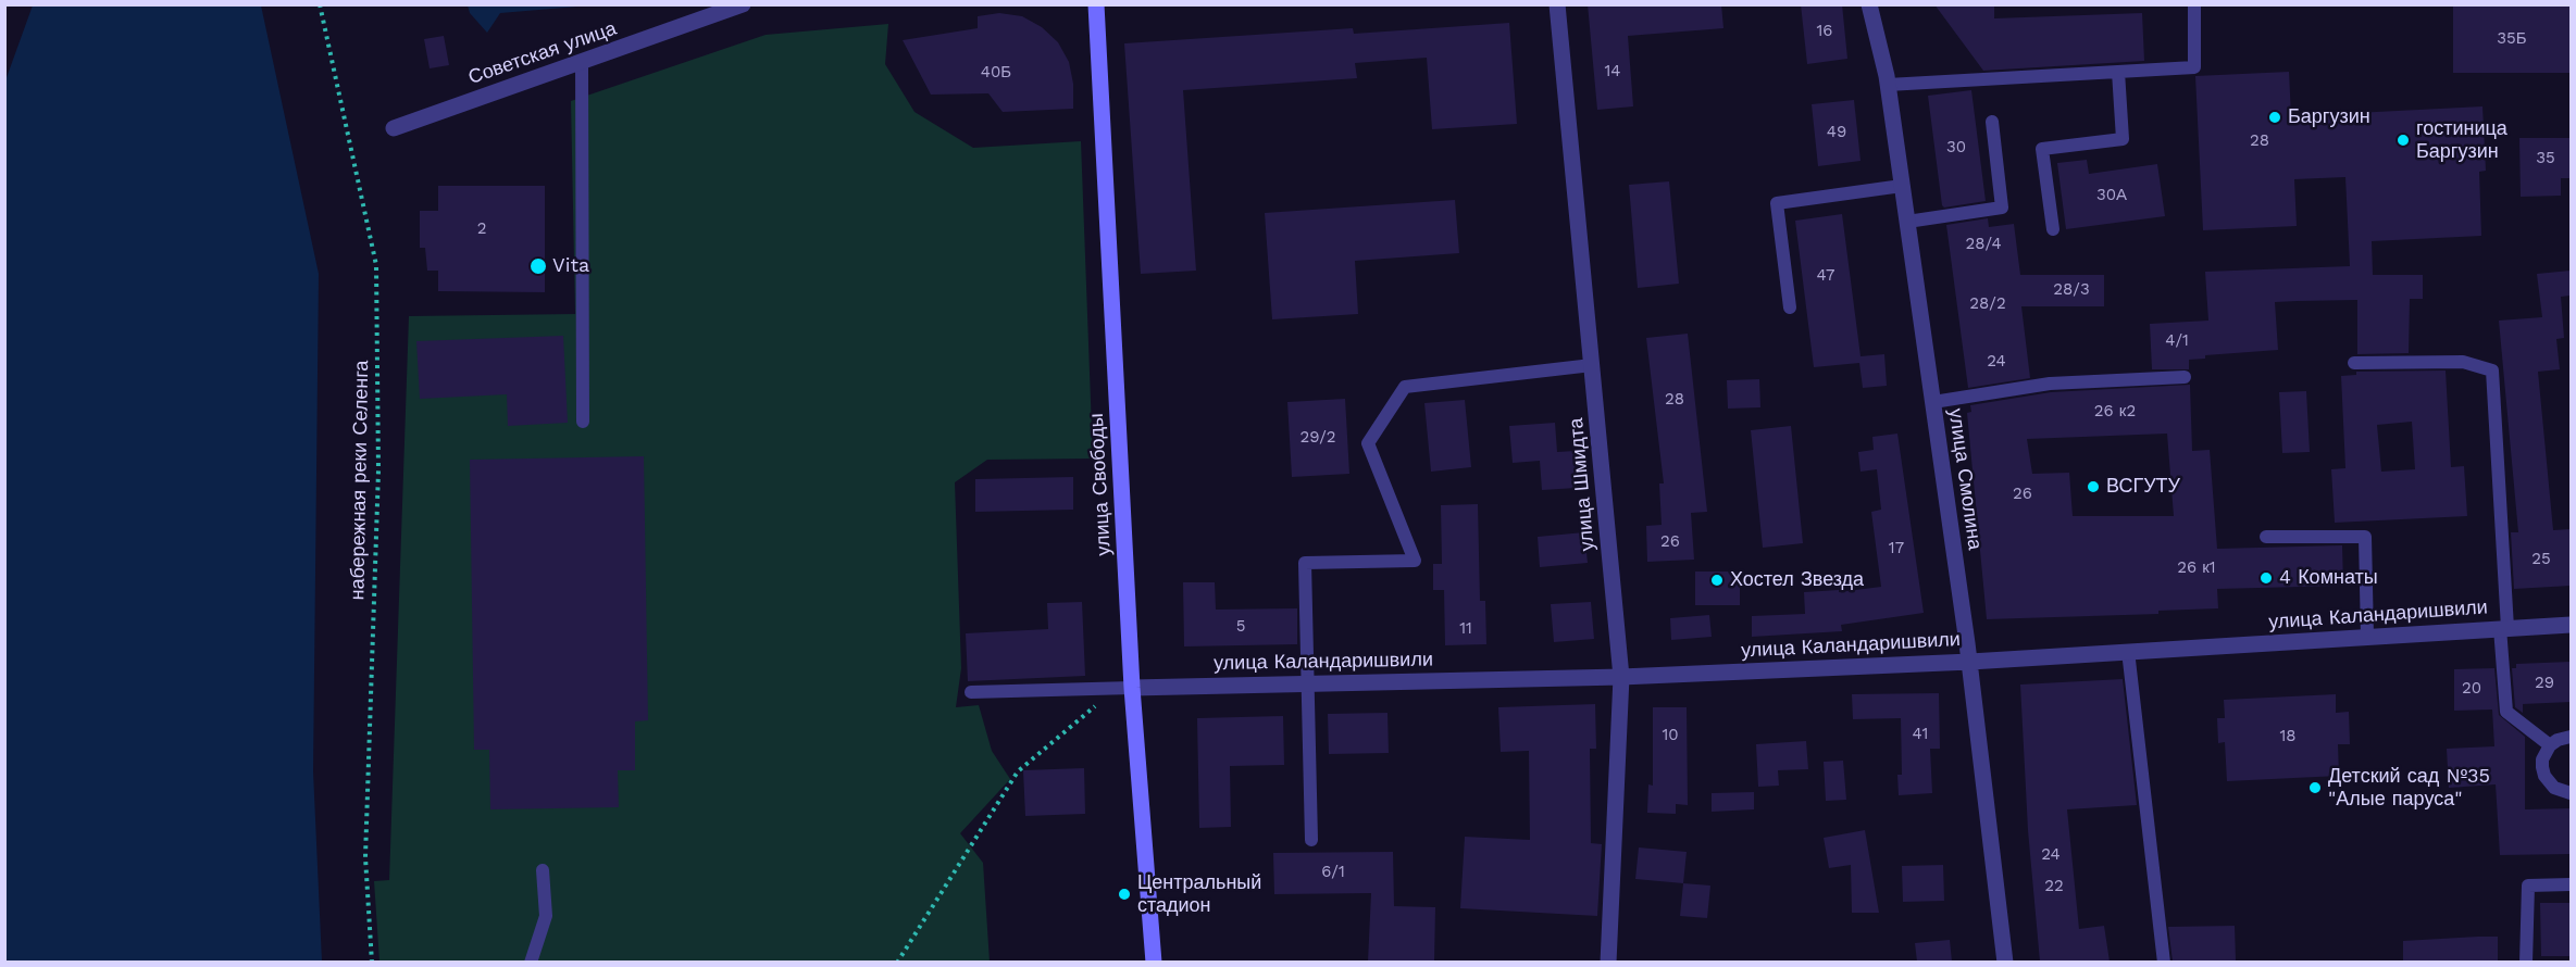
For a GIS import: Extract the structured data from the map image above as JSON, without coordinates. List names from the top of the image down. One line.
{"streets":{"main road":["улица Свободы"],"street":["Советская улица","улица Смолина","улица Шмидта","улица Каландаришвили"],"path":["набережная реки Селенга"]},"crossings":[["улица Смолина","улица Каландаришвили"],["улица Свободы","улица Каландаришвили"],["улица Шмидта","улица Каландаришвили"]],"places":["Баргузин","гостиница Баргузин","Vita","ВСГУТУ","4 Комнаты","Хостел Звезда","Детский сад №35 \"Алые паруса\"","Центральный стадион"],"house_numbers":["16","35Б","14","40Б","49","28","30","35","30А","2","28/4","47","28/3","28/2","4/1","24","28","26 к2","29/2","26","26","17","25","26 к1","5","11","29","20","41","10","18","24","6/1","22"]}
